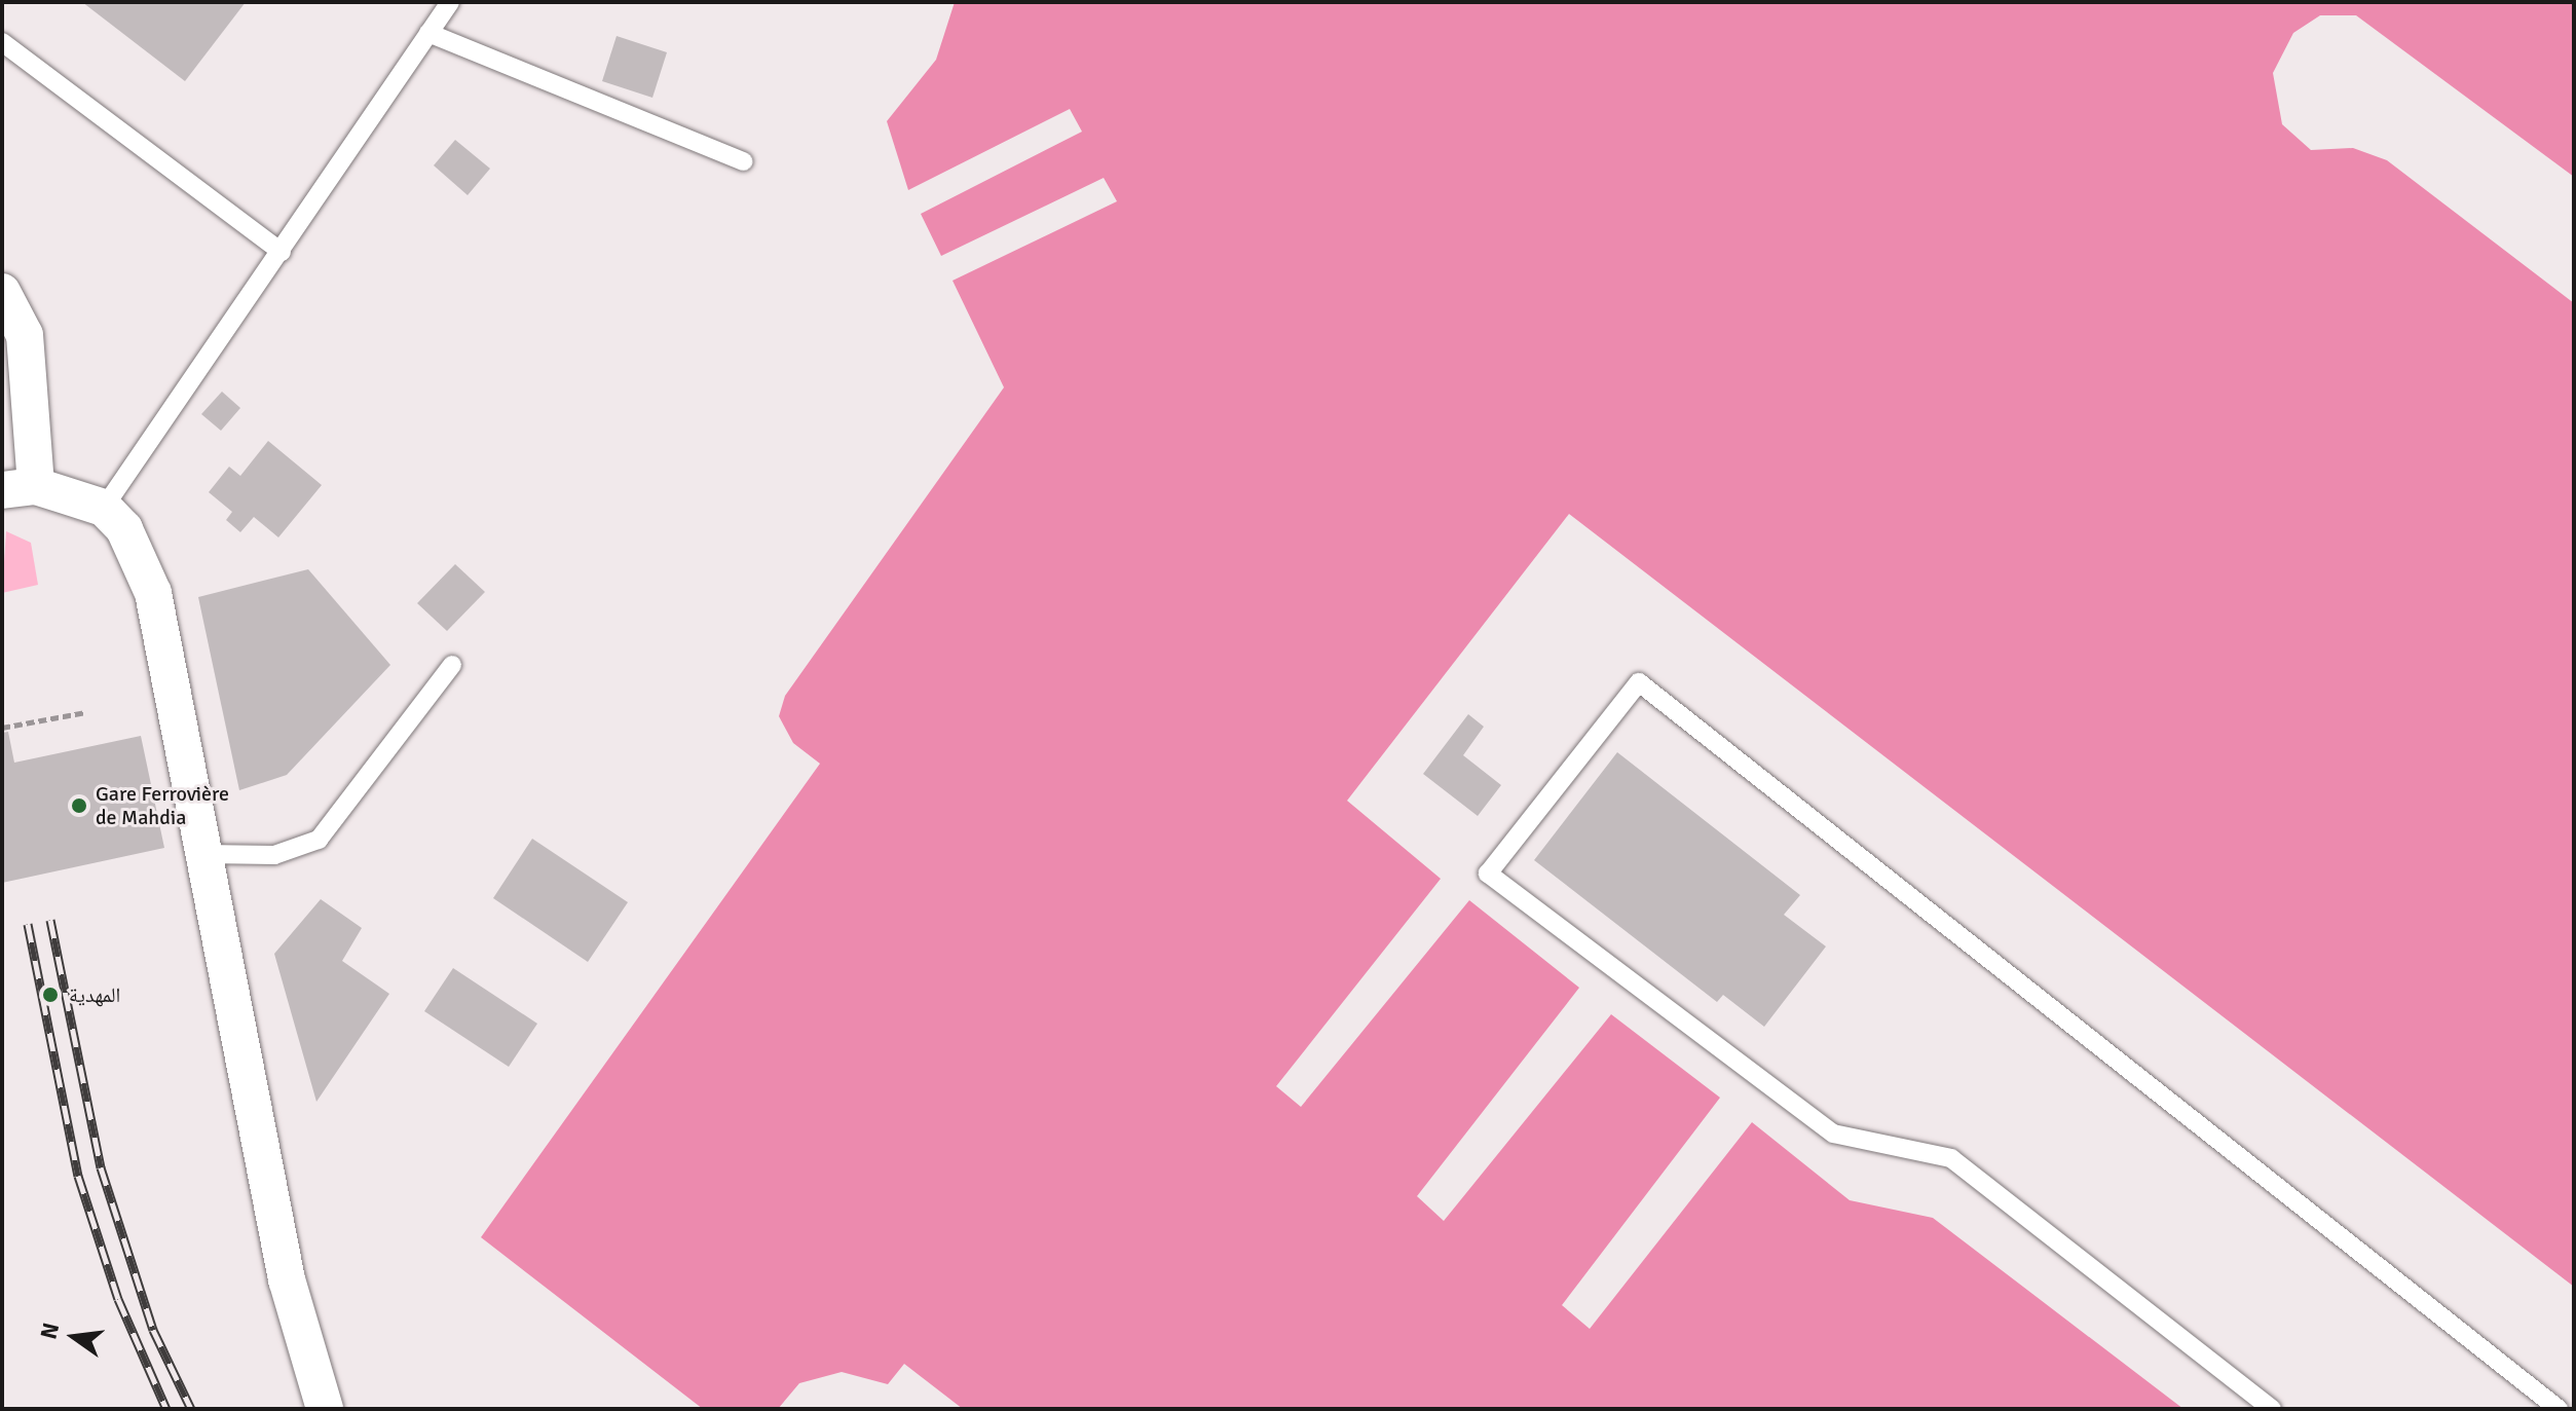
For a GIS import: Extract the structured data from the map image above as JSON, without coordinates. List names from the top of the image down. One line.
{"places":["Gare Ferrovière de Mahdia","المهدية"],"north":"left"}
